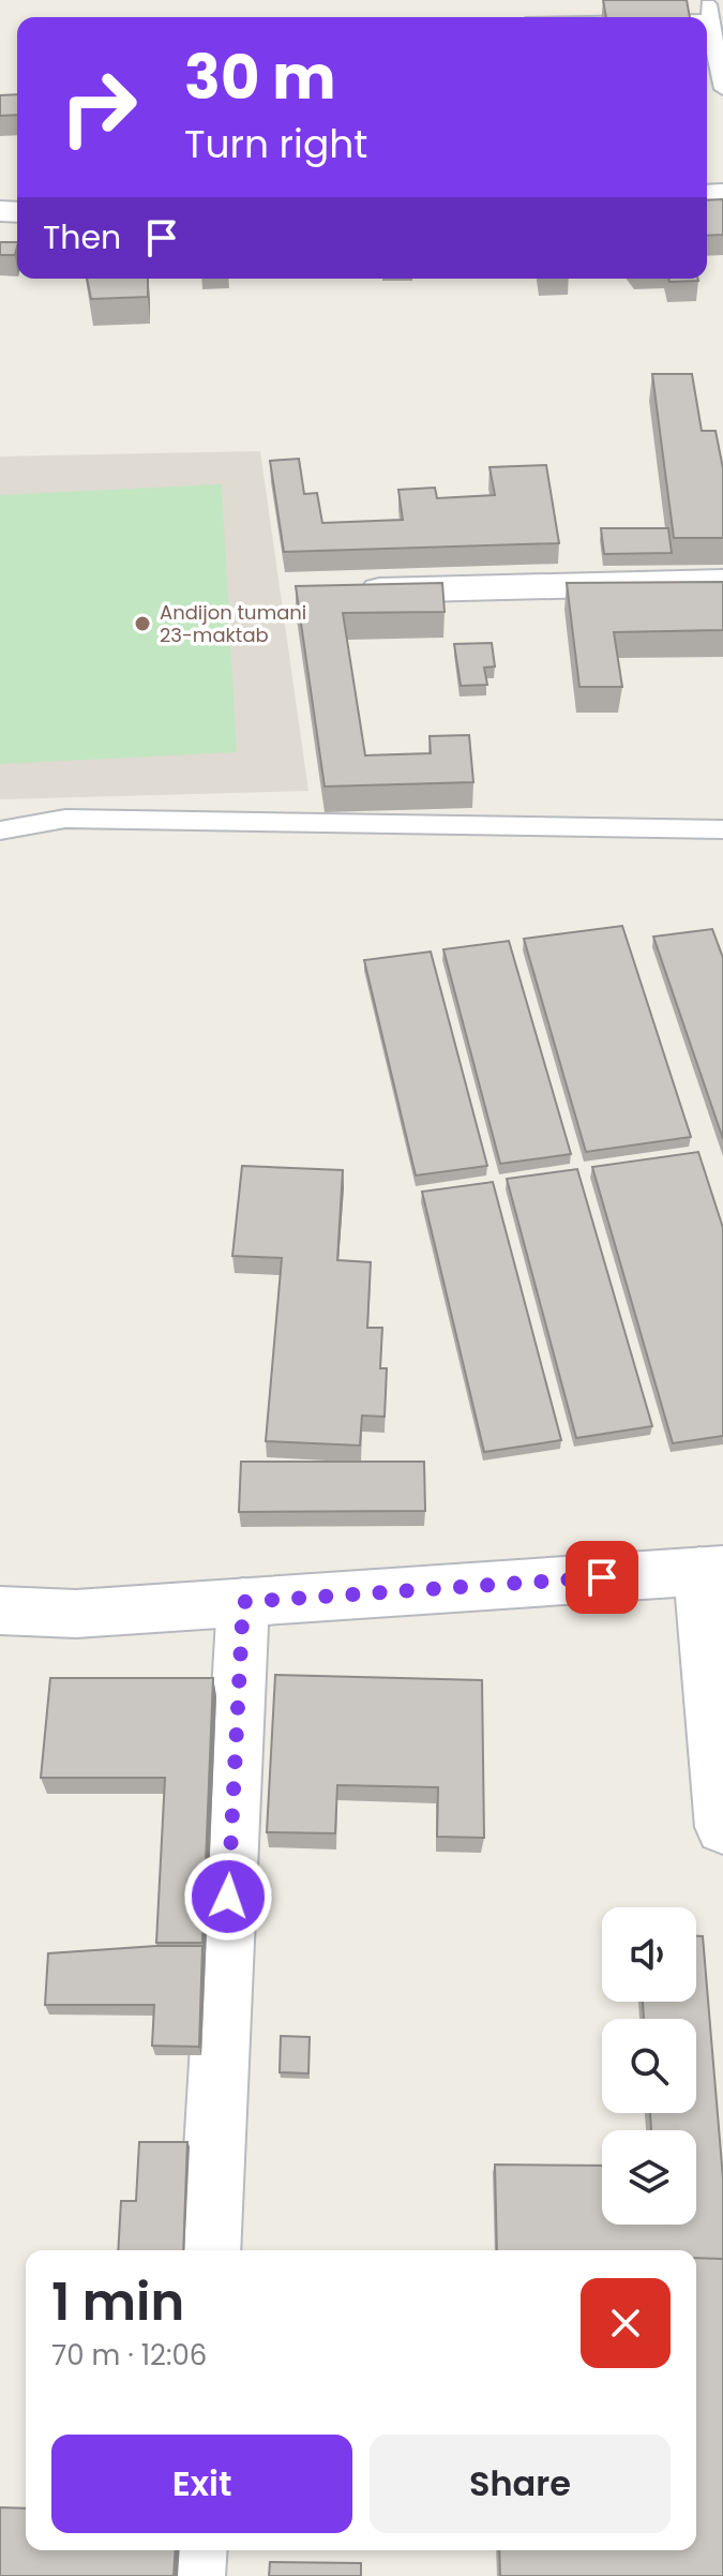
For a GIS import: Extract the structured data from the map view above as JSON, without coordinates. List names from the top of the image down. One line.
{"places":["Andijon tumani 23-maktab"],"page":{"turn":["30 m","Turn right"],"then":"Then","heading":["1 min","70 m · 12:06"],"buttons":["Exit","Share"]}}
